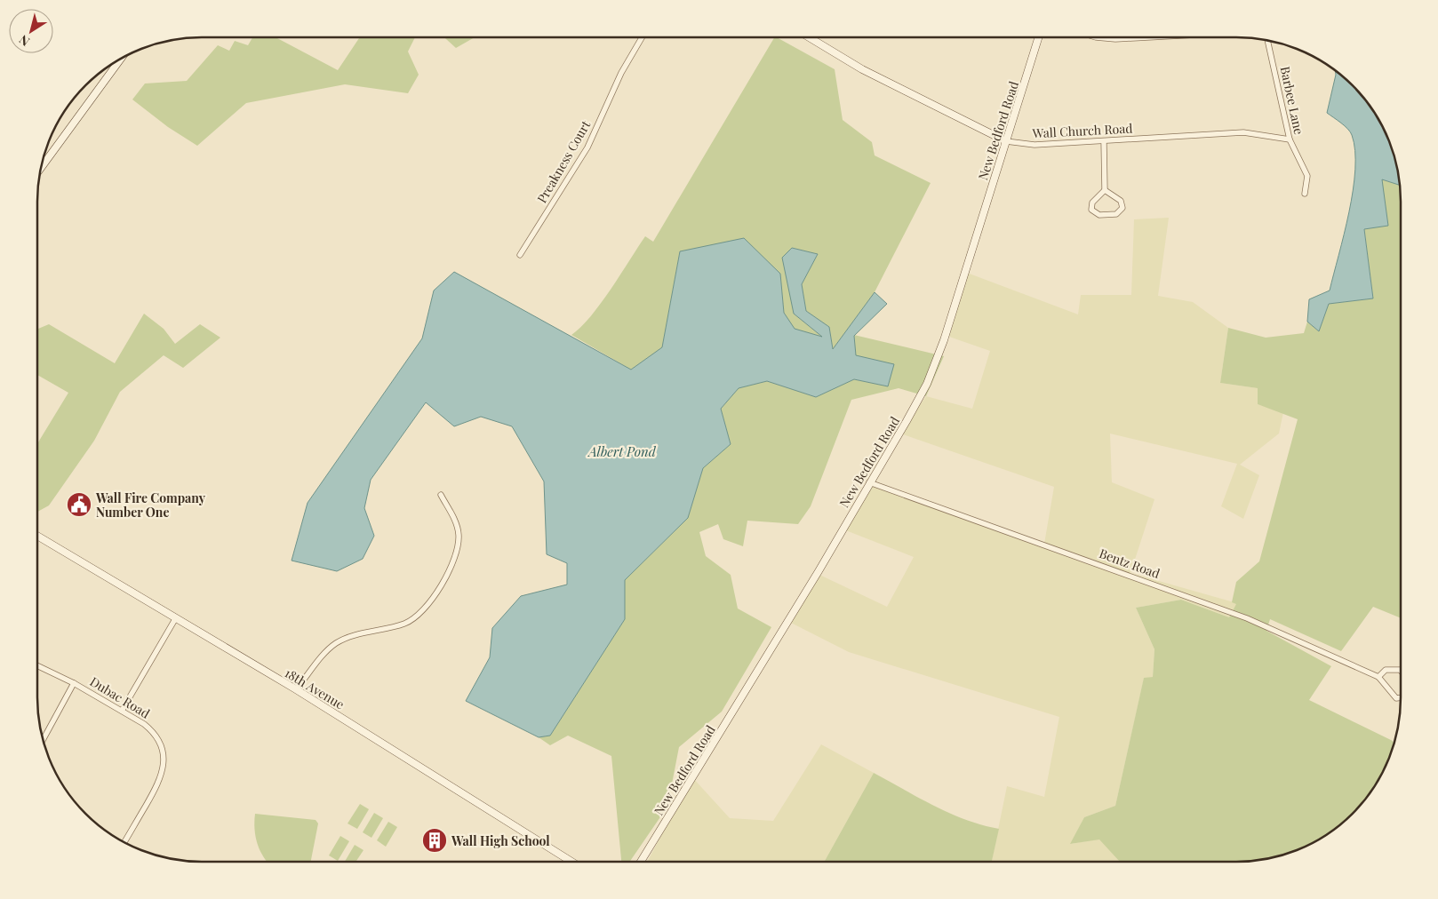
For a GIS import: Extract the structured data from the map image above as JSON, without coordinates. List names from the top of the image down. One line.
{"streets":{"street":["Barbee Lane","New Bedford Road","Wall Church Road","Preakness Court","Bentz Road","18th Avenue","Dubac Road"]},"crossings":[["Barbee Lane","Wall Church Road"],["New Bedford Road","Wall Church Road"],["New Bedford Road","Bentz Road"]],"water":["Albert Pond"],"places":{"public building":["Wall Fire Company Number One"],"building":["Wall High School"]},"north":"bottom left"}
